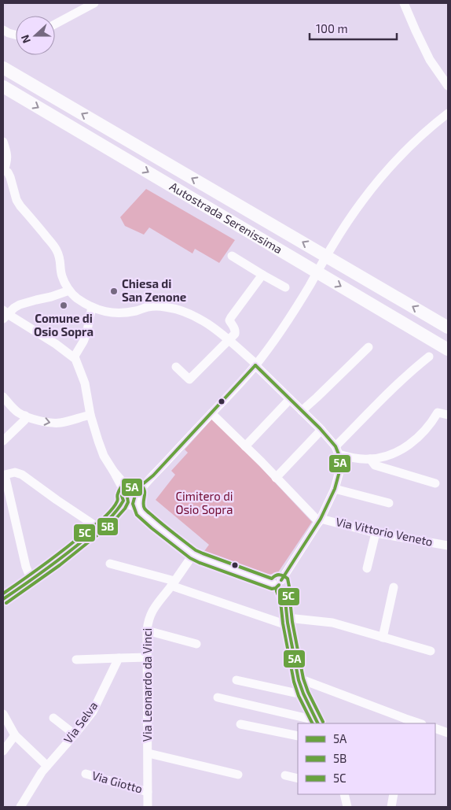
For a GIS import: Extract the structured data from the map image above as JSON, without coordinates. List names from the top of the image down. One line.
{"streets":{"highway":["Autostrada Serenissima"],"street":["Via Vittorio Veneto","Via Leonardo da Vinci","Via Selva","Via Giotto"]},"crossings":[["Via Leonardo da Vinci","Via Giotto"]],"parks":["Cimitero di Osio Sopra"],"places":["Chiesa di San Zenone","Comune di Osio Sopra"],"lines":["transit line 5A","transit line 5C","transit line 5B"],"legend":["5A","5B","5C"],"scale_bar":"100 m","north":"left"}
